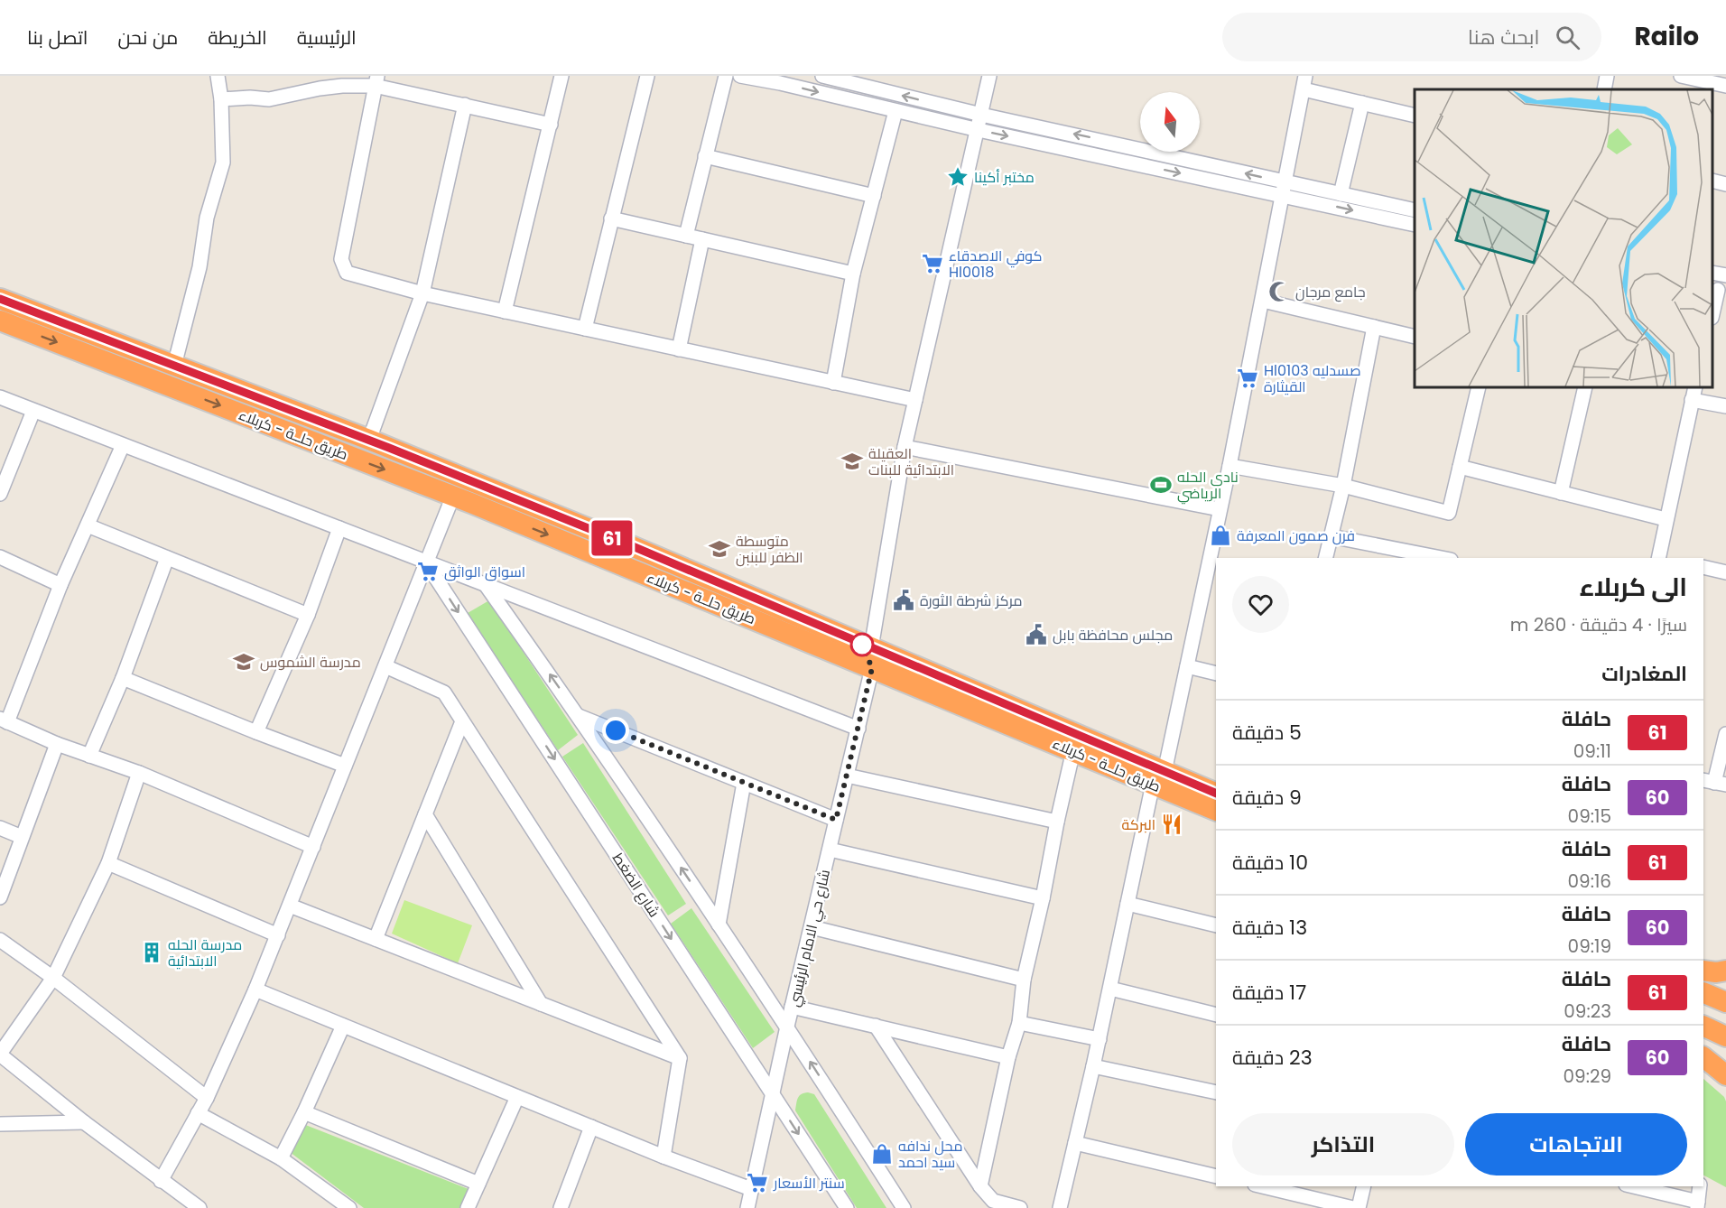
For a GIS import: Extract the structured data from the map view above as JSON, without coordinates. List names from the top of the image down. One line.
{"streets":{"highway":["طريق حلــة - كربلاء"],"street":["شارع الضغط","شارع حي الامام الرئيسي"]},"crossings":[["طريق حلــة - كربلاء","شارع حي الامام الرئيسي"],["شارع الضغط","شارع حي الامام الرئيسي"]],"places":{"place":["مختبر أكينا"],"supermarket":["كوفي الاصدقاء Hl0018","Hl0103 صسدليه القيثارة","اسواق الواثق","سنتر الأسعار"],"mosque":["جامع مرجان"],"school or university":["العقيلة الابتدائية للبنات","متوسطة الظفر للبنبن","مدرسة الشموس"],"sports":["نادي الحله الرياضي"],"shop":["فرن صمون المعرفة","محل ندافه سيد احمد"],"public building":["مركز شرطة الثورة","مجلس محافظة بابل"],"restaurant":["البركة"],"building":["مدرسة الحله الابتدائية"]},"lines":["bus line 61"],"north":"top","page":{"header":"Railo","search":"ابحث هنا","nav":["الرئيسية","الخريطة","من نحن","اتصل بنا"],"on_map":"61","heading":[["الى كربلاء","سيرًا · 4 دقيقة · 260 m"],"المغادرات"],"list":[{"mark":"61","name":"حافلة","note":"09:11","value":"5 دقيقة"},{"mark":"60","name":"حافلة","note":"09:15","value":"9 دقيقة"},{"mark":"61","name":"حافلة","note":"09:16","value":"10 دقيقة"},{"mark":"60","name":"حافلة","note":"09:19","value":"13 دقيقة"},{"mark":"61","name":"حافلة","note":"09:23","value":"17 دقيقة"},{"mark":"60","name":"حافلة","note":"09:29","value":"23 دقيقة"}],"buttons":["الاتجاهات","التذاكر"]}}
